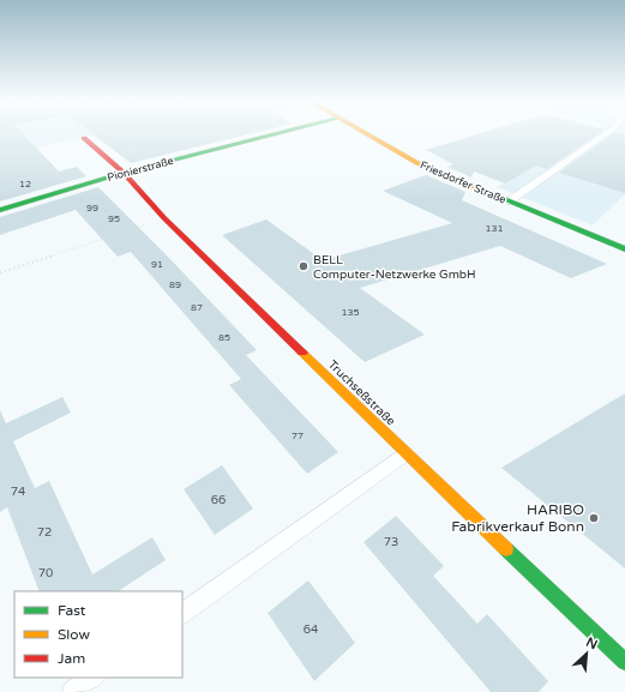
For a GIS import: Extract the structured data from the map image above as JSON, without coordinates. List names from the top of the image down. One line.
{"streets":{"street":["Pionierstraße","Friesdorfer Straße","Truchseßstraße"]},"crossings":[["Pionierstraße","Truchseßstraße"]],"places":["BELL Computer-Netzwerke GmbH","HARIBO Fabrikverkauf Bonn"],"house_numbers":["12","99","95","131","91","89","87","135","85","77","74","66","72","73","70","64"],"legend":["Fast","Slow","Jam"],"north":"top right"}
